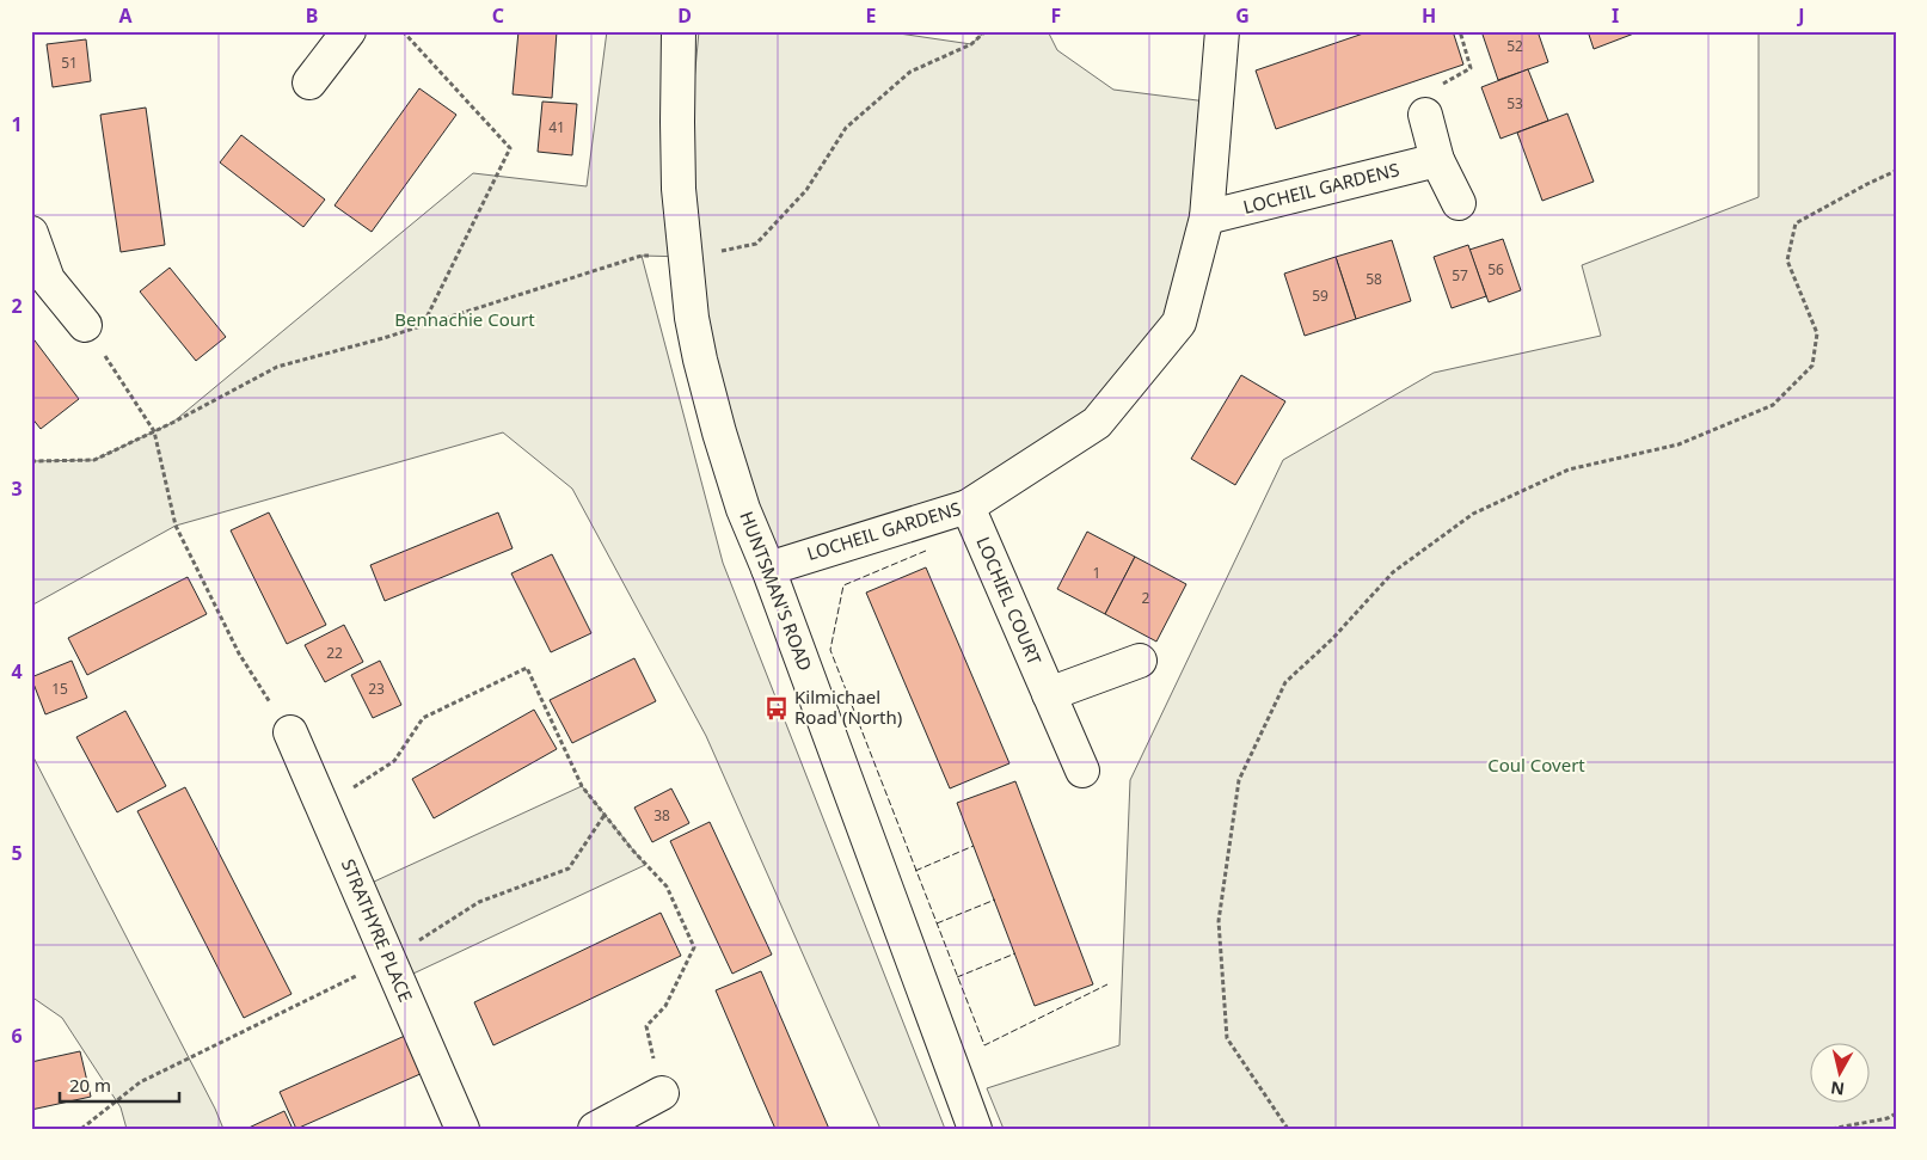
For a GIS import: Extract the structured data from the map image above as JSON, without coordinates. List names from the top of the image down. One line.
{"streets":{"street":["LOCHEIL GARDENS","HUNTSMAN'S ROAD","LOCHIEL COURT","STRATHYRE PLACE"]},"crossings":[["LOCHEIL GARDENS","HUNTSMAN'S ROAD"],["LOCHEIL GARDENS","LOCHIEL COURT"]],"parks":["Bennachie Court","Coul Covert"],"places":{"bus stop":["Kilmichael Road (North)"]},"house_numbers":["52","51","53","41","56","57","58","59","1","2","22","15","23","38"],"scale_bar":"20 m","north":"bottom","grid":{"columns":["A","B","C","D","E","F","G","H","I","J"],"rows":["1","2","3","4","5","6"]}}
